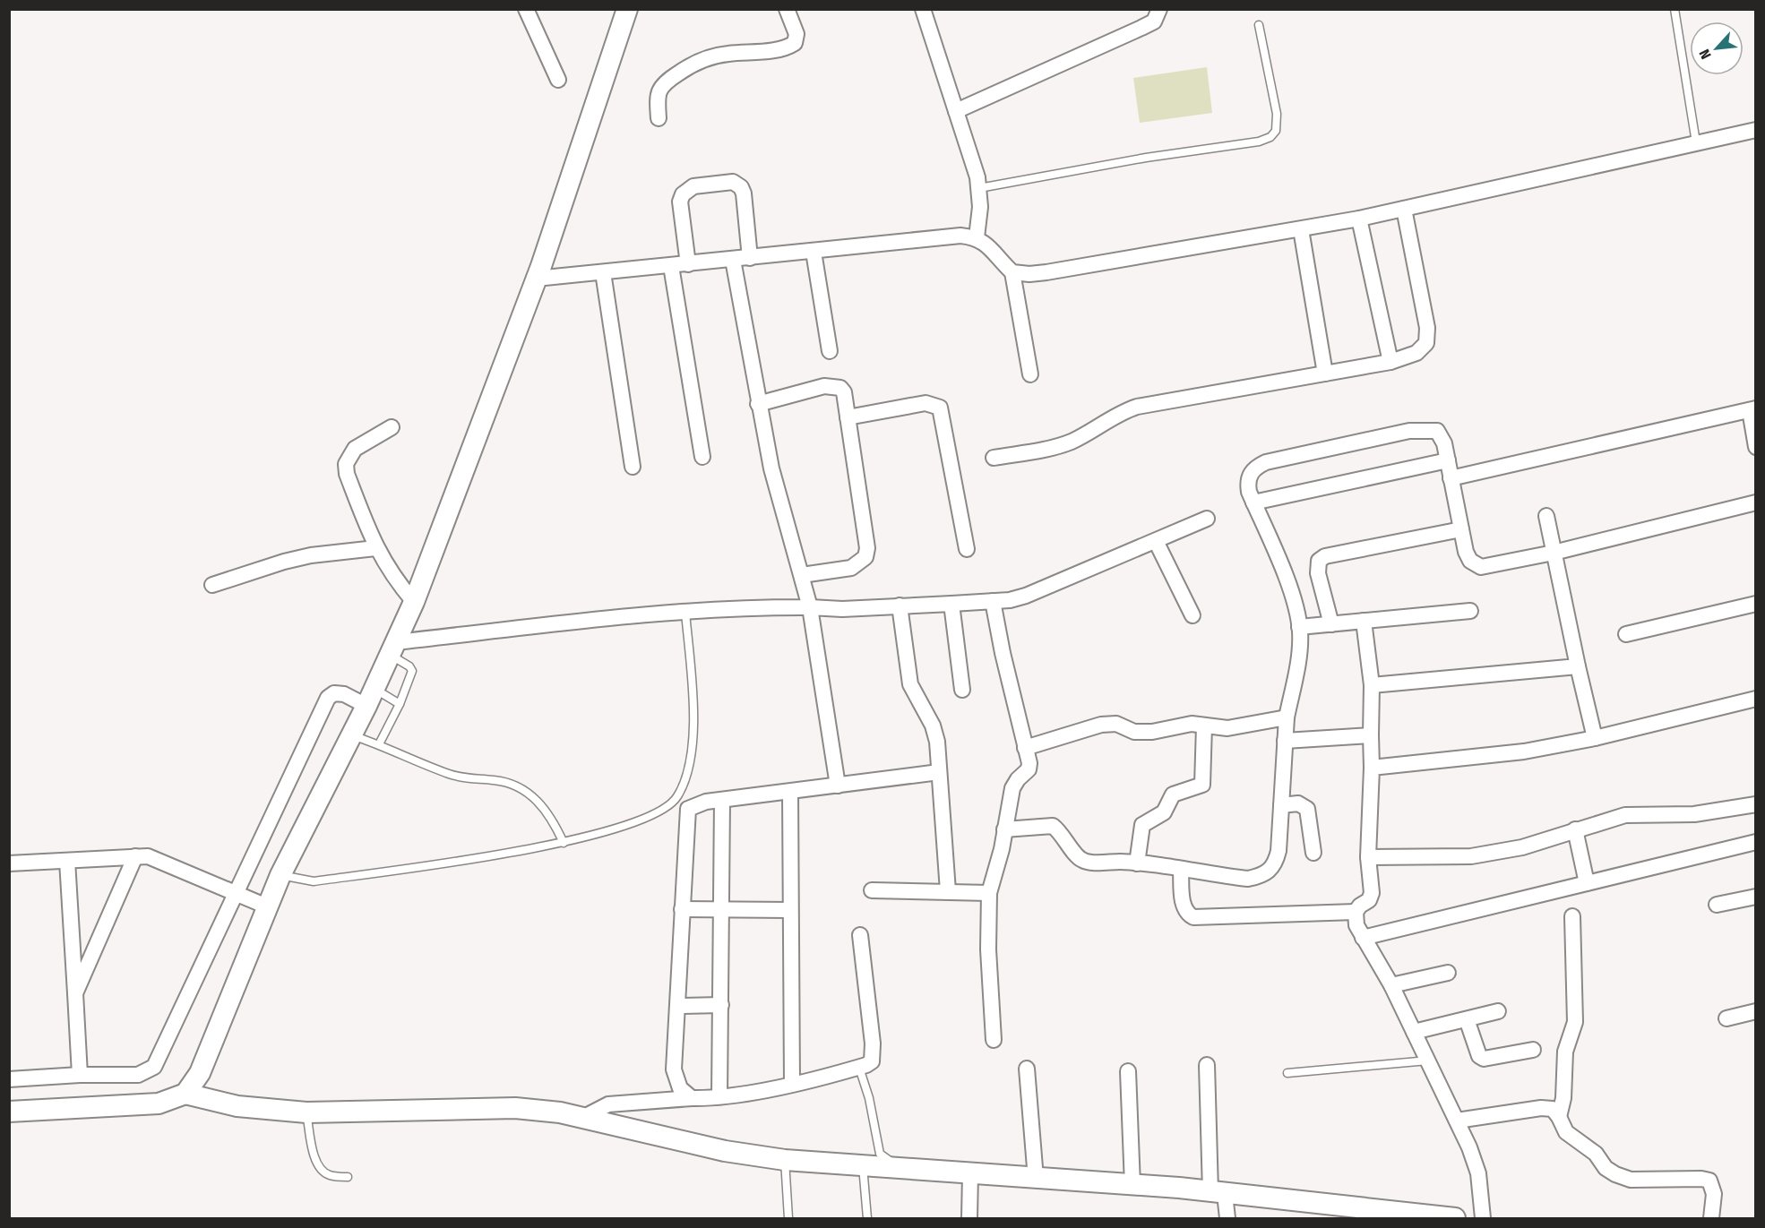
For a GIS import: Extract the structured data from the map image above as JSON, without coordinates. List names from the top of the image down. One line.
{"north":"bottom left"}
